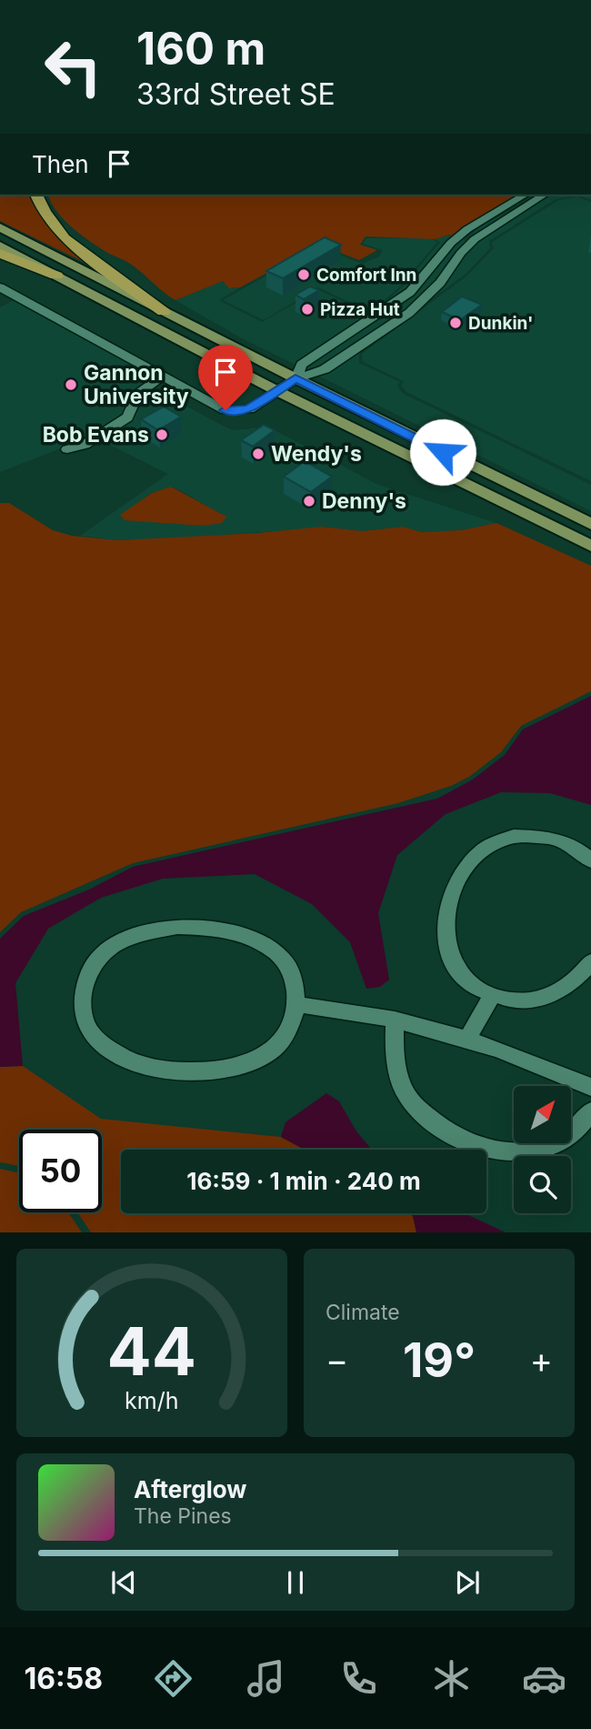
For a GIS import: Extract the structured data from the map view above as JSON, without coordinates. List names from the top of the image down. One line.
{"places":["Comfort Inn","Pizza Hut","Dunkin'","Gannon University","Bob Evans","Wendy's","Denny's"],"north":"top right","page":{"turn":["160 m","33rd Street SE"],"then":"Then","limit":"50","trip":"16:59 · 1 min · 240 m","tile":"Climate","heat":["−","19°","+"],"song":["Afterglow","The Pines"],"tabs":"16:58","gauge":["44","km/h"]}}
